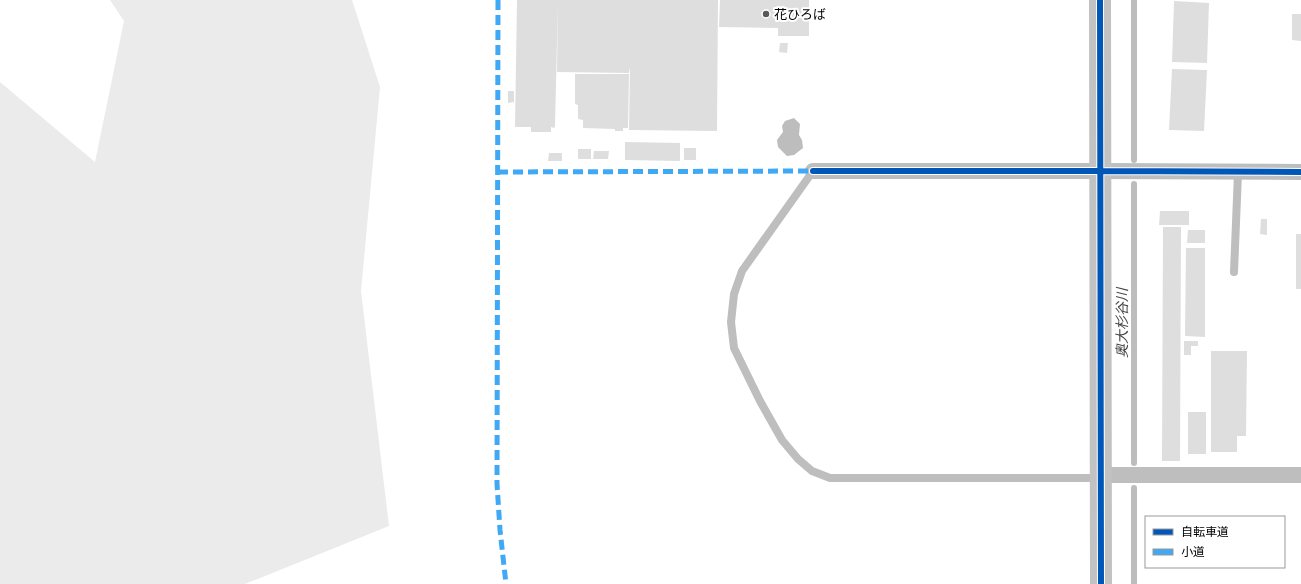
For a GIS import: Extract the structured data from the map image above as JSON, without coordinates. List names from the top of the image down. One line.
{"water":["奥大杉谷川"],"places":["花ひろば"],"legend":["自転車道","小道"]}
